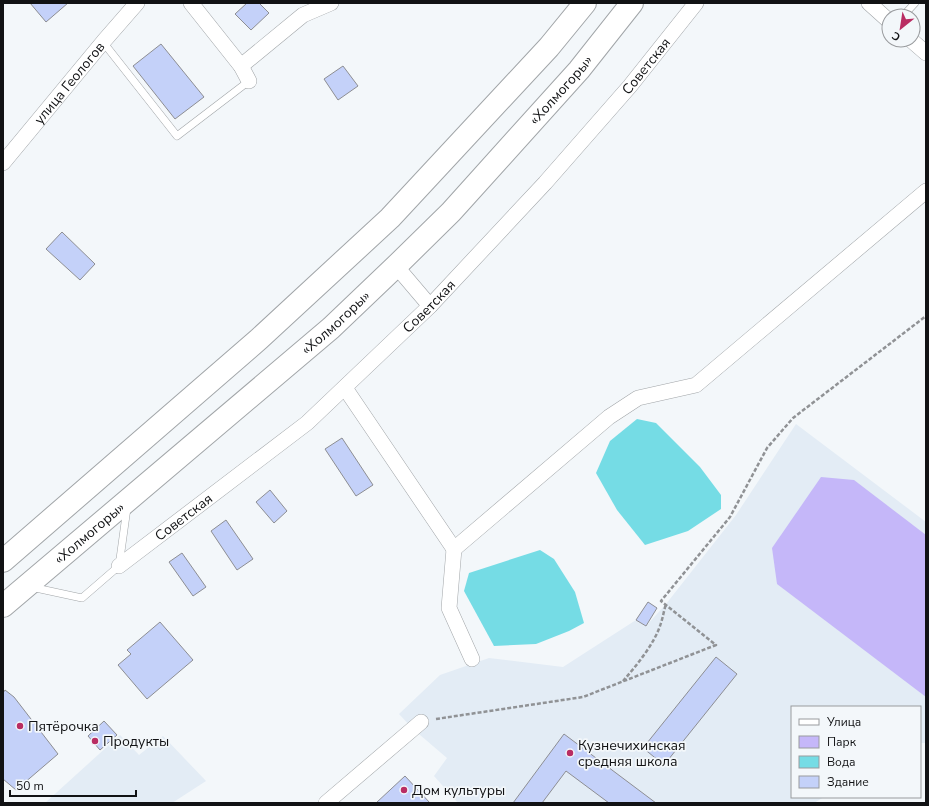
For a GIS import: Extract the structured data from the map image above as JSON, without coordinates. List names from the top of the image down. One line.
{"streets":{"highway":["«Холмогоры»"],"street":["Советская","улица Геологов"]},"places":["Пятёрочка","Продукты","Кузнечихинская средняя школа","Дом культуры"],"legend":["Улица","Парк","Вода","Здание"],"scale_bar":"50 m","north":"bottom left"}
